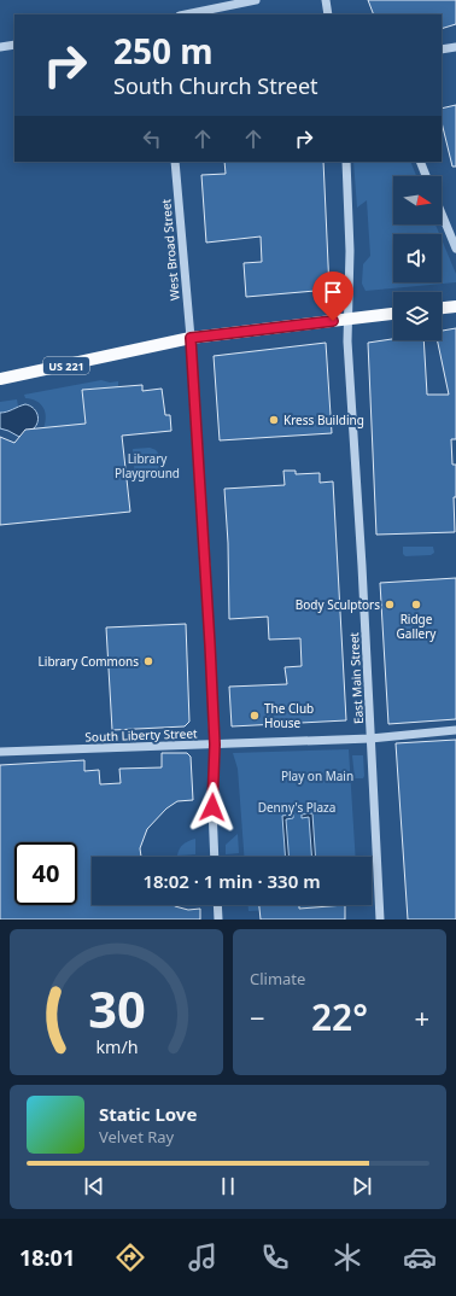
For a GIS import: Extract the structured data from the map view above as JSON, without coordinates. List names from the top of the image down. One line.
{"streets":{"main road":["US 221"],"street":["West Broad Street","East Main Street","South Liberty Street"]},"crossings":[["West Broad Street","US 221"],["West Broad Street","South Liberty Street"],["US 221","East Main Street"],["East Main Street","South Liberty Street"]],"parks":["Library Playground","Play on Main","Denny's Plaza"],"places":["Kress Building","Body Sculptors","Ridge Gallery","Library Commons","The Club House"],"north":"right","page":{"turn":["250 m","South Church Street"],"limit":"40","trip":"18:02 · 1 min · 330 m","tile":"Climate","heat":["−","22°","+"],"song":["Static Love","Velvet Ray"],"tabs":"18:01","gauge":["30","km/h"]}}
